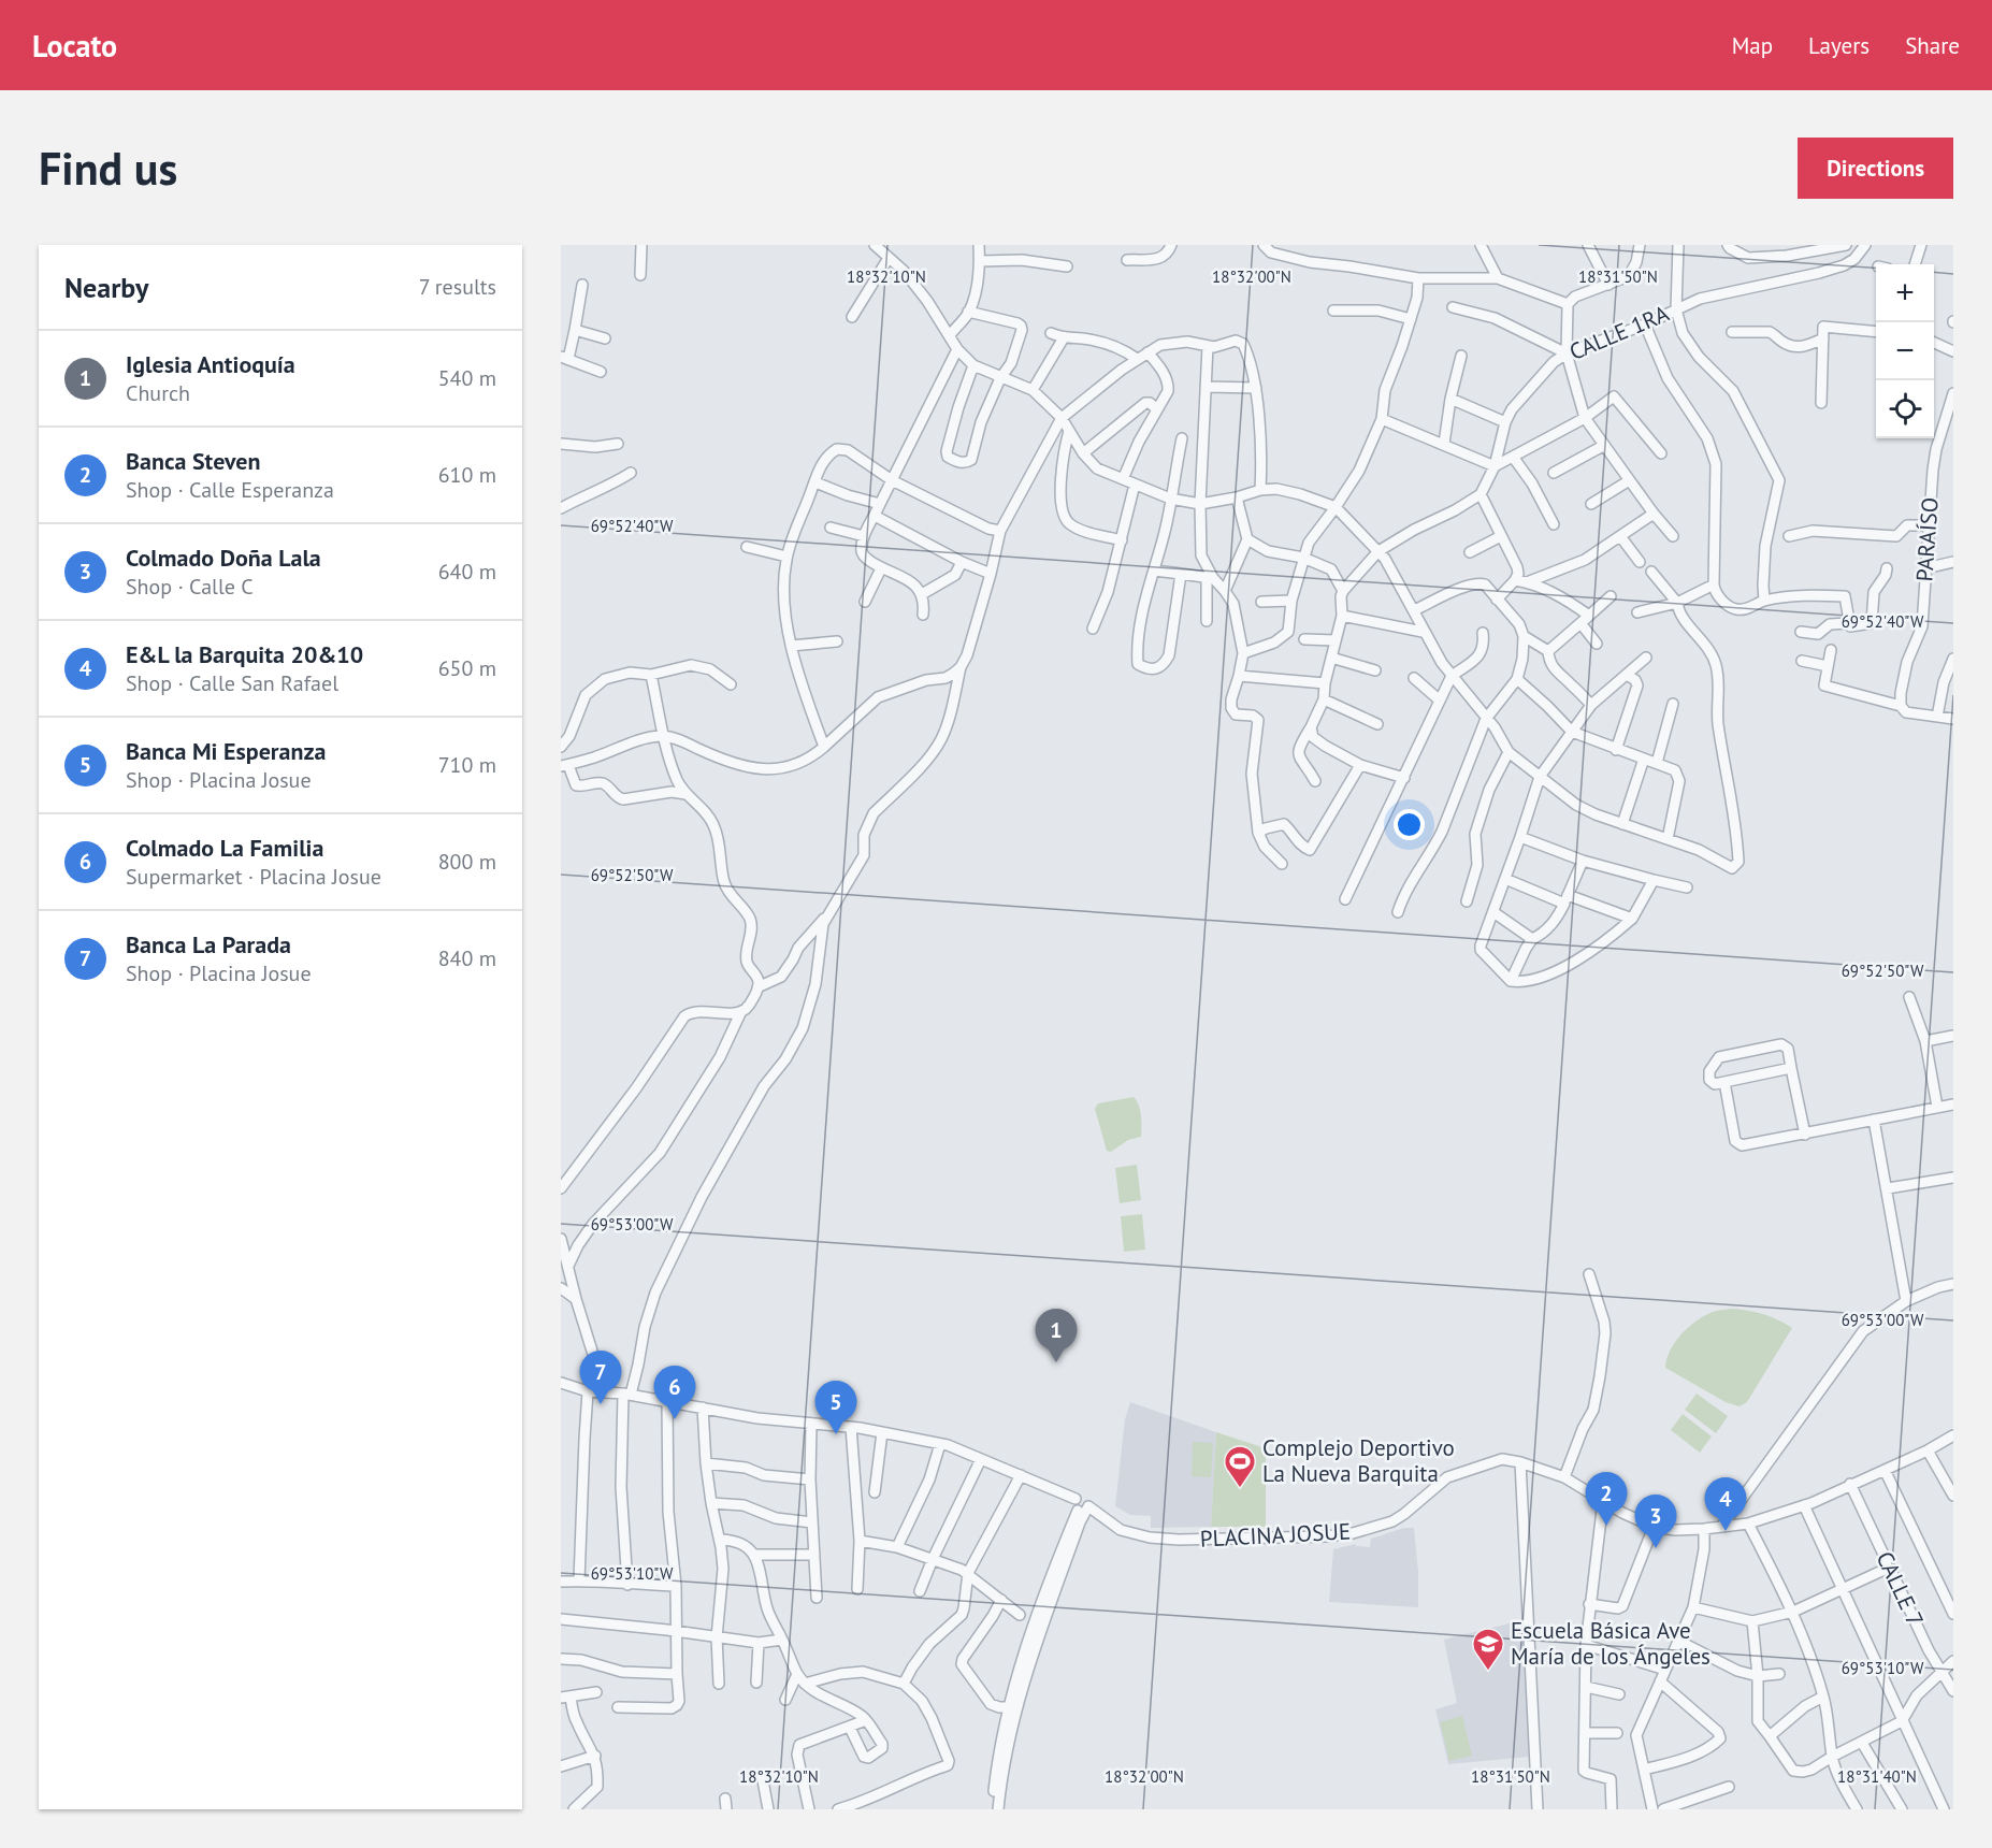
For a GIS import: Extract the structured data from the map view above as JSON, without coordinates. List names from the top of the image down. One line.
{"streets":{"street":["CALLE 1RA","PARAÍSO","PLACINA JOSUE","CALLE 7"]},"crossings":[["PLACINA JOSUE","CALLE 7"]],"places":{"sports":["Complejo Deportivo La Nueva Barquita"],"school or university":["Escuela Básica Ave María de los Ángeles"]},"page":{"header":"Locato","nav":["Map","Layers","Share"],"buttons":"Directions","title":"Find us","heading":["Nearby","7 results"],"map_buttons":["+","−"],"list":[{"mark":"1","name":"Iglesia Antioquía","note":"Church","value":"540 m"},{"mark":"2","name":"Banca Steven","note":"Shop · Calle Esperanza","value":"610 m"},{"mark":"3","name":"Colmado Doña Lala","note":"Shop · Calle C","value":"640 m"},{"mark":"4","name":"E&L la Barquita 20&10","note":"Shop · Calle San Rafael","value":"650 m"},{"mark":"5","name":"Banca Mi Esperanza","note":"Shop · Placina Josue","value":"710 m"},{"mark":"6","name":"Colmado La Familia","note":"Supermarket · Placina Josue","value":"800 m"},{"mark":"7","name":"Banca La Parada","note":"Shop · Placina Josue","value":"840 m"}],"pins":["1","7","6","5","2","4","3"]},"coordinates":["18°32'10\"N","18°32'00\"N","18°31'50\"N","69°52'40\"W","69°52'50\"W","69°53'00\"W","69°53'10\"W","18°31'40\"N"]}
